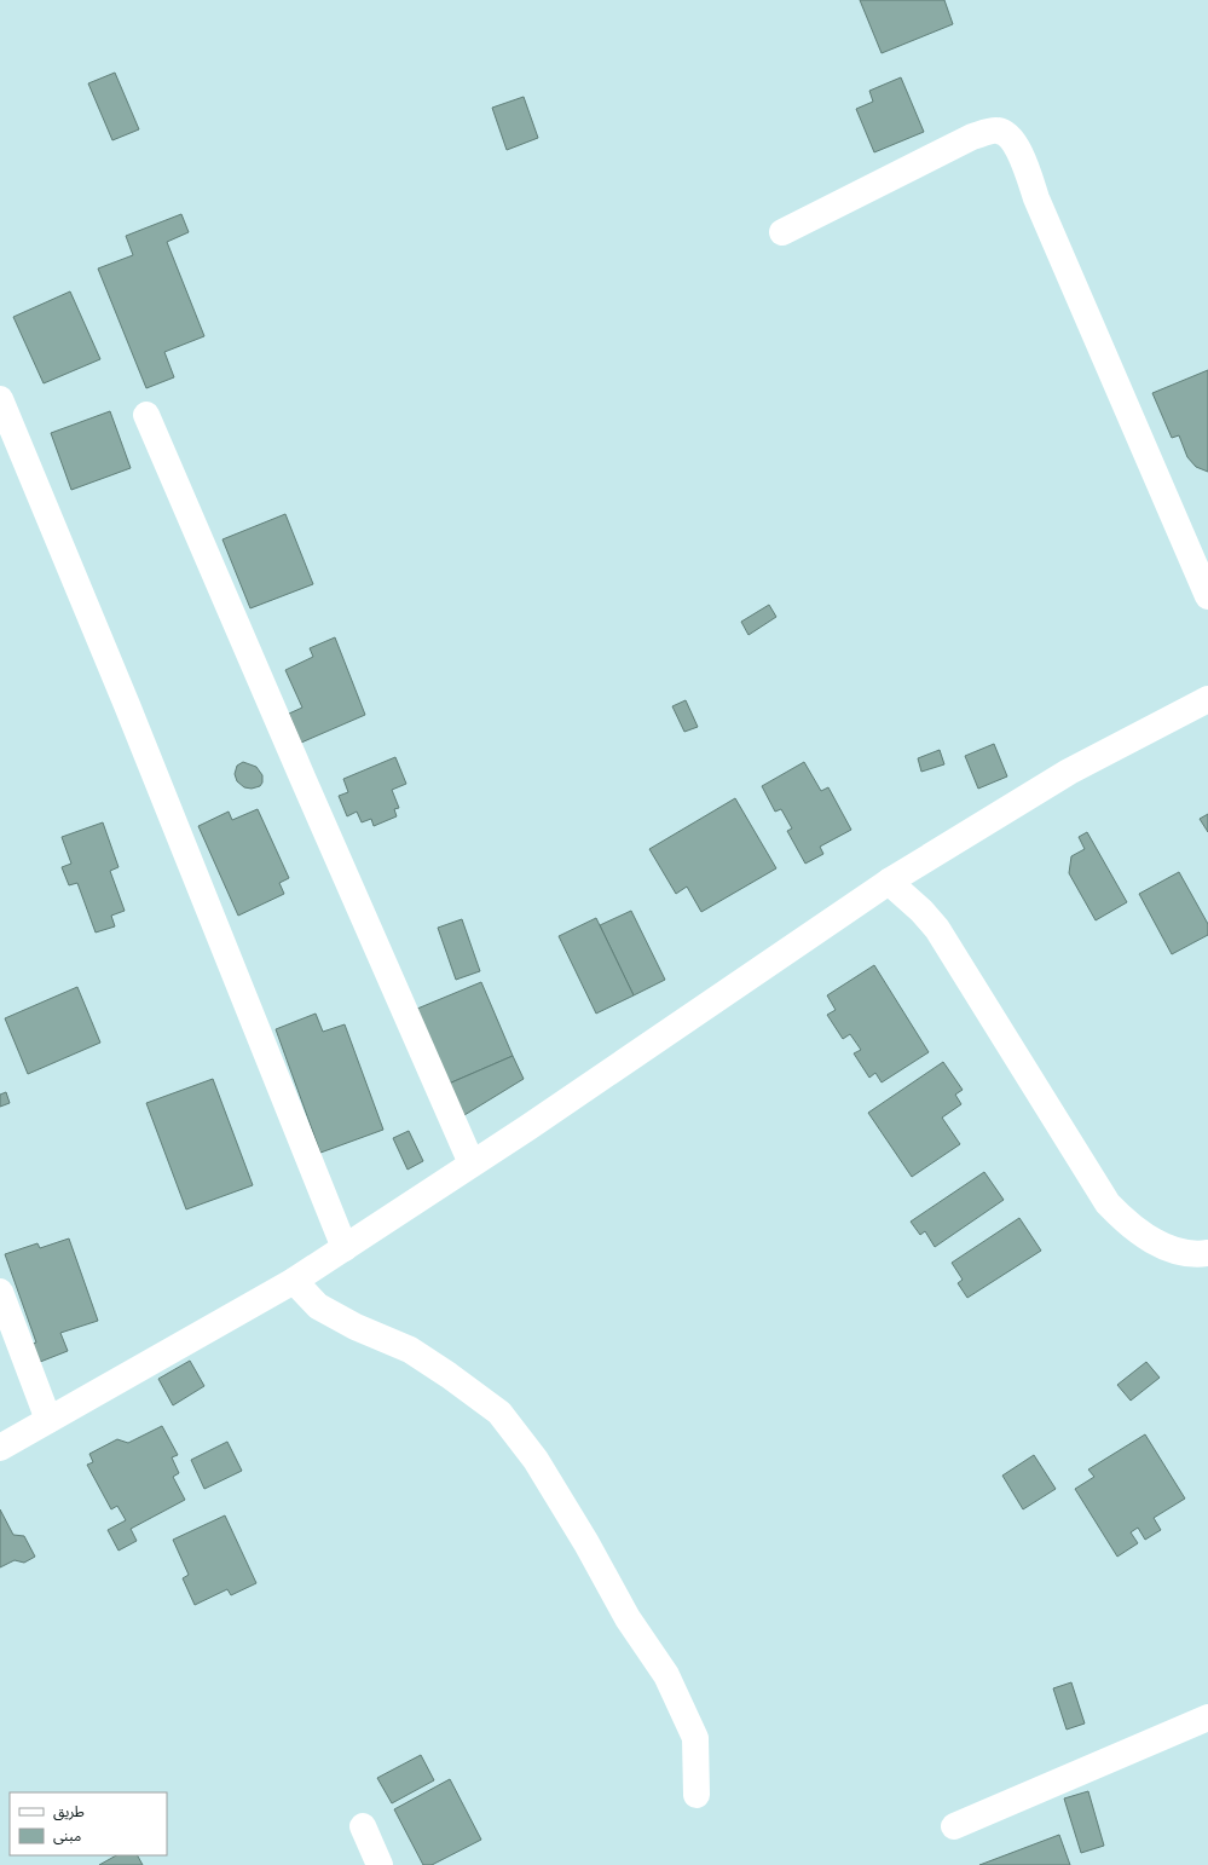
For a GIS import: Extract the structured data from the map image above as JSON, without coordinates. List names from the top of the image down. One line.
{"legend":["طريق","مبنى"]}
